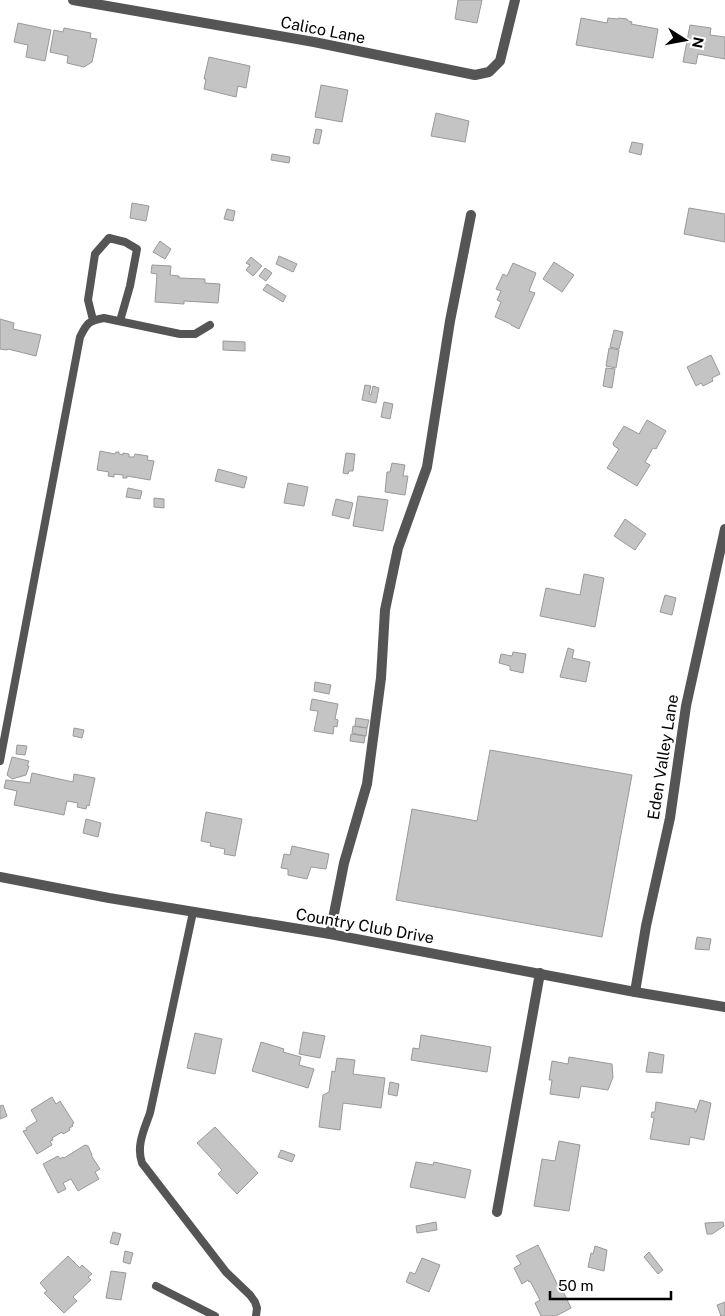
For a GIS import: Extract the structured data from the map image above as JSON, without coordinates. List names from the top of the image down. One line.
{"streets":{"street":["Calico Lane","Eden Valley Lane","Country Club Drive"]},"crossings":[["Eden Valley Lane","Country Club Drive"]],"scale_bar":"50 m","north":"right"}
